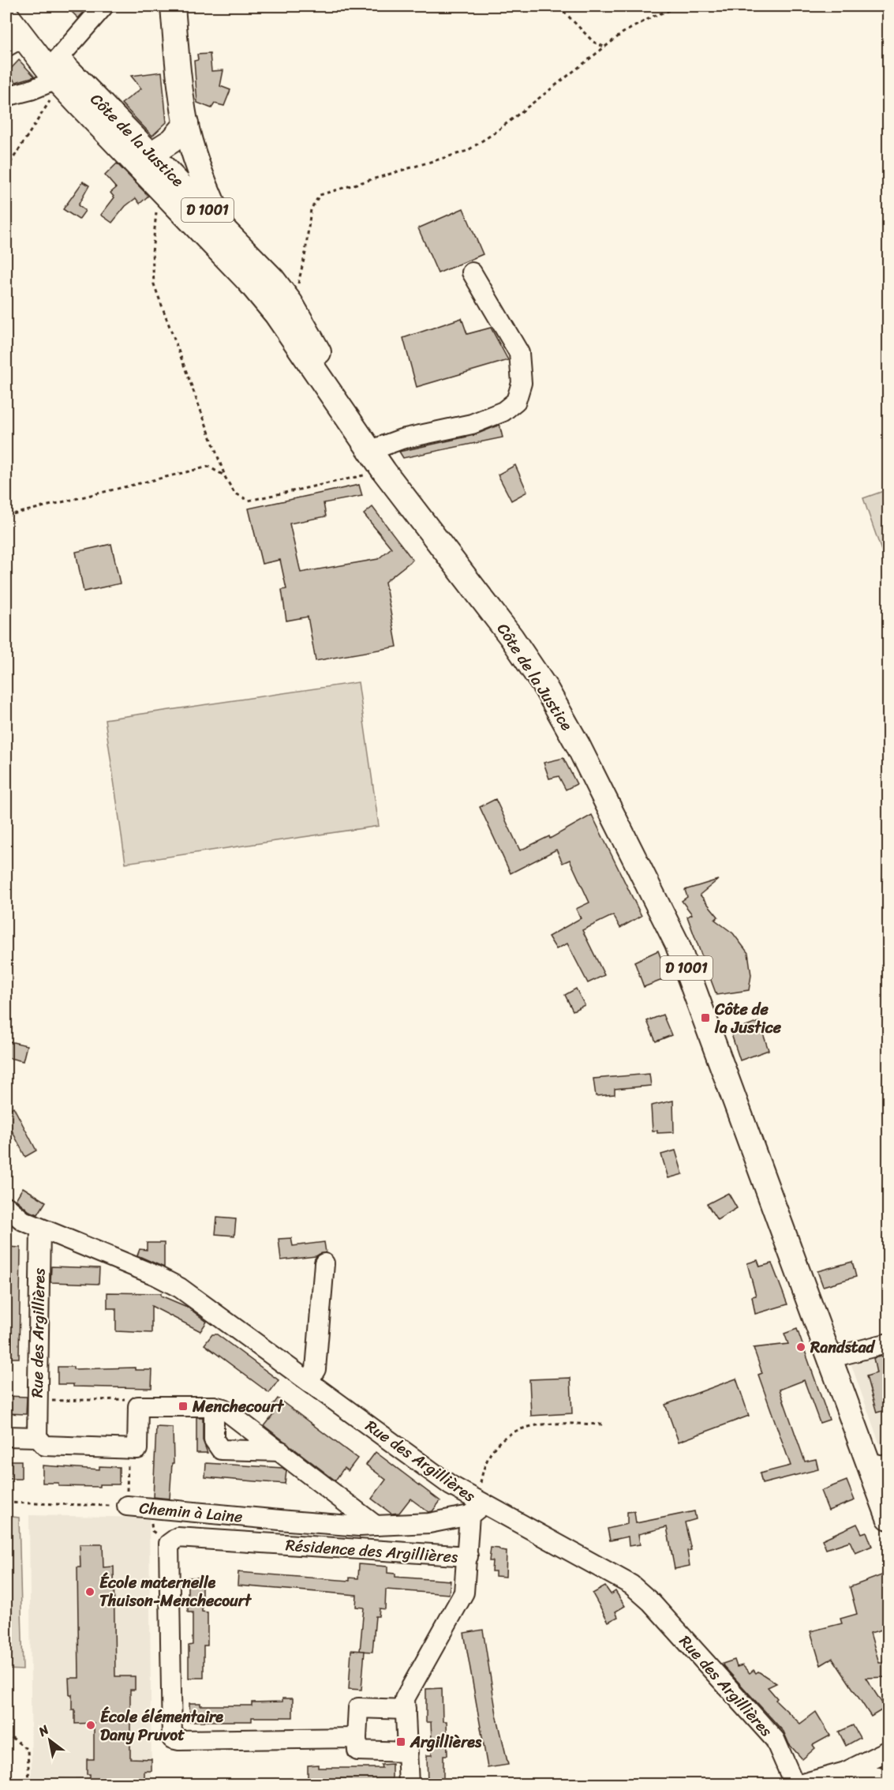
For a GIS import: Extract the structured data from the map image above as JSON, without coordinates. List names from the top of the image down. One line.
{"streets":{"main road":["Côte de la Justice","D 1001"],"street":["Rue des Argillières","Chemin à Laine","Résidence des Argillières"]},"crossings":[["Rue des Argillières","Chemin à Laine"]],"places":{"transit":["Côte de la Justice","Menchecourt","Argillières"],"other":["Randstad","École maternelle Thuison-Menchecourt","École élémentaire Dany Pruvot"]},"north":"top left"}
